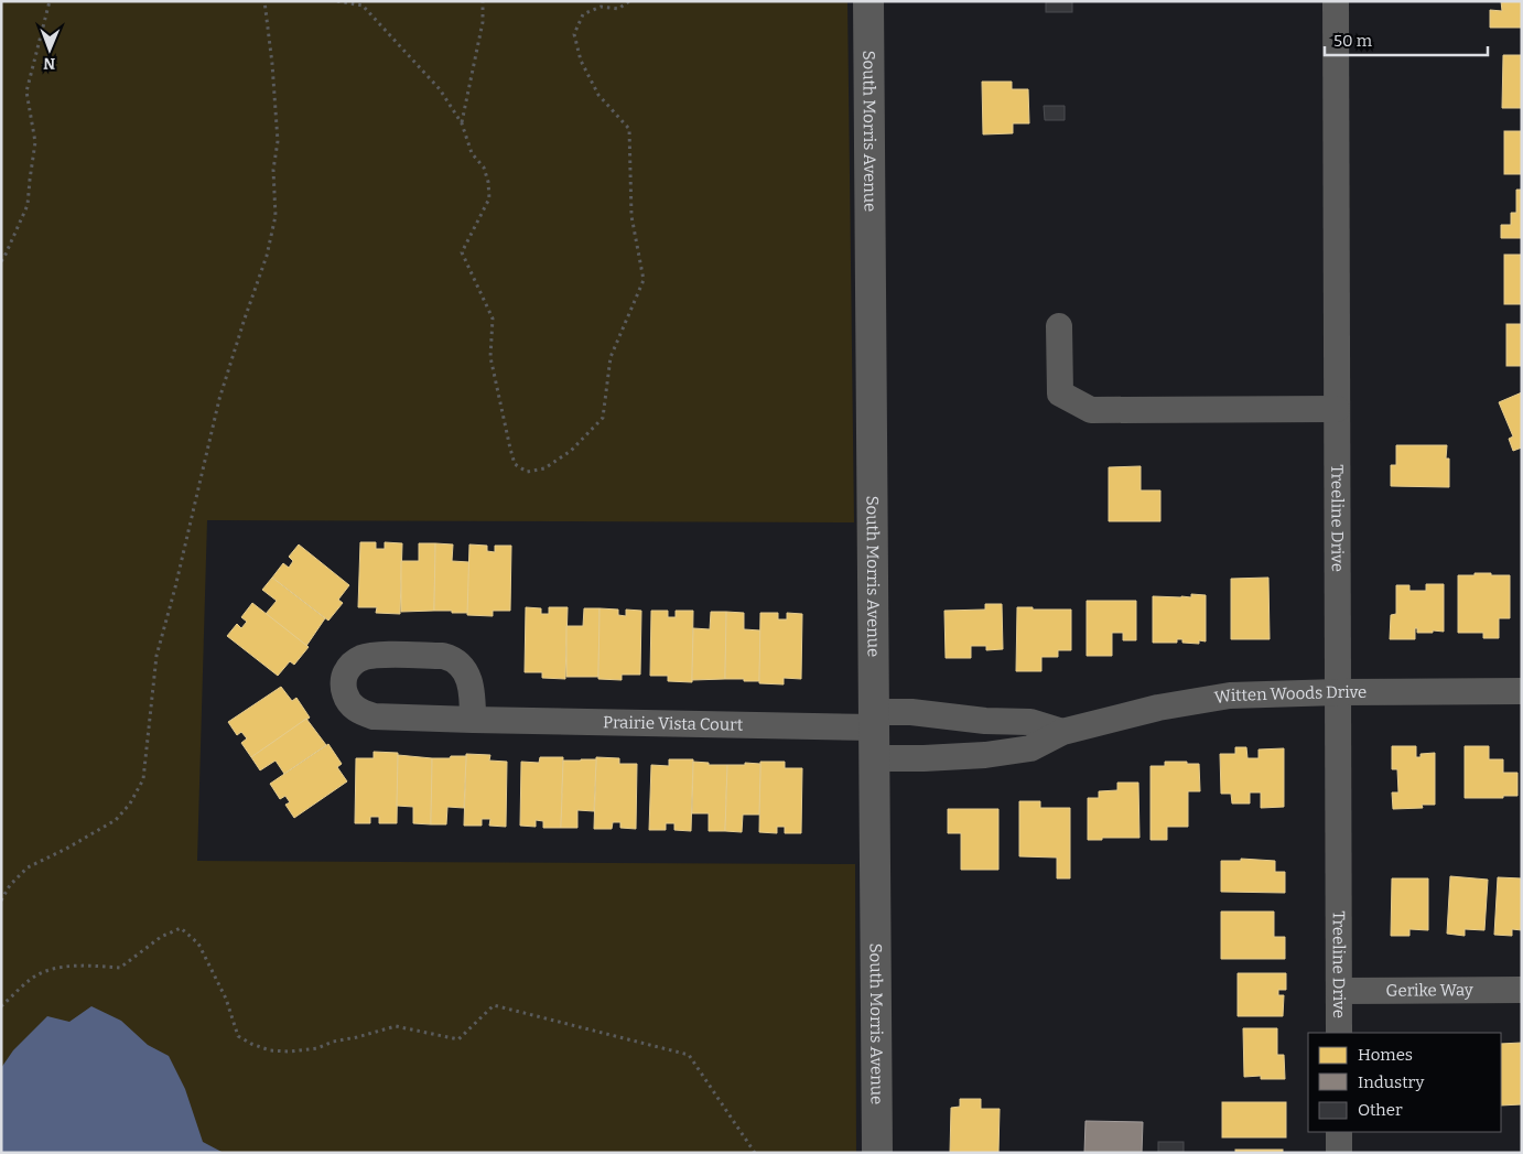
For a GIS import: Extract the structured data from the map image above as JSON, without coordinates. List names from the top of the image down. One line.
{"streets":{"street":["South Morris Avenue","Treeline Drive","Witten Woods Drive","Prairie Vista Court","Gerike Way"]},"crossings":[["South Morris Avenue","Witten Woods Drive"],["South Morris Avenue","Prairie Vista Court"],["Treeline Drive","Witten Woods Drive"],["Treeline Drive","Gerike Way"]],"legend":["Homes","Industry","Other"],"scale_bar":"50 m","north":"bottom"}
